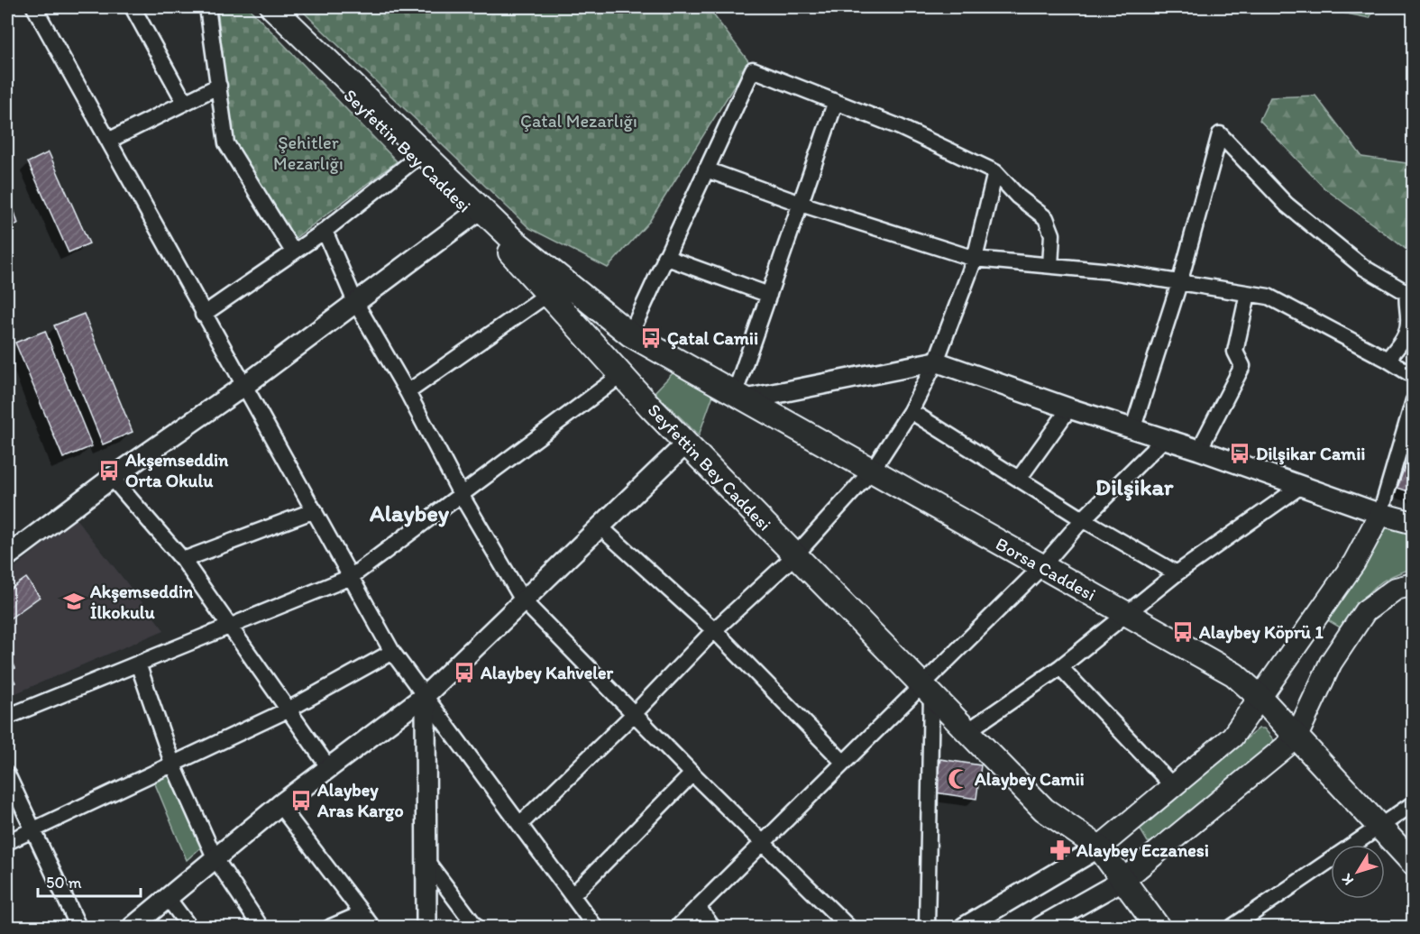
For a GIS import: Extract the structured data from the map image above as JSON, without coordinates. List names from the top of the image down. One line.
{"streets":{"main road":["Seyfettin Bey Caddesi","Borsa Caddesi"]},"crossings":[["Seyfettin Bey Caddesi","Borsa Caddesi"]],"districts":["Dilşikar","Alaybey"],"parks":["Çatal Mezarlığı","Şehitler Mezarlığı"],"places":{"bus stop":["Çatal Camii","Dilşikar Camii","Akşemseddin Orta Okulu","Alaybey Köprü 1","Alaybey Kahveler","Alaybey Aras Kargo"],"school or university":["Akşemseddin İlkokulu"],"mosque":["Alaybey Camii"],"pharmacy":["Alaybey Eczanesi"]},"scale_bar":"50 m","north":"bottom left"}
